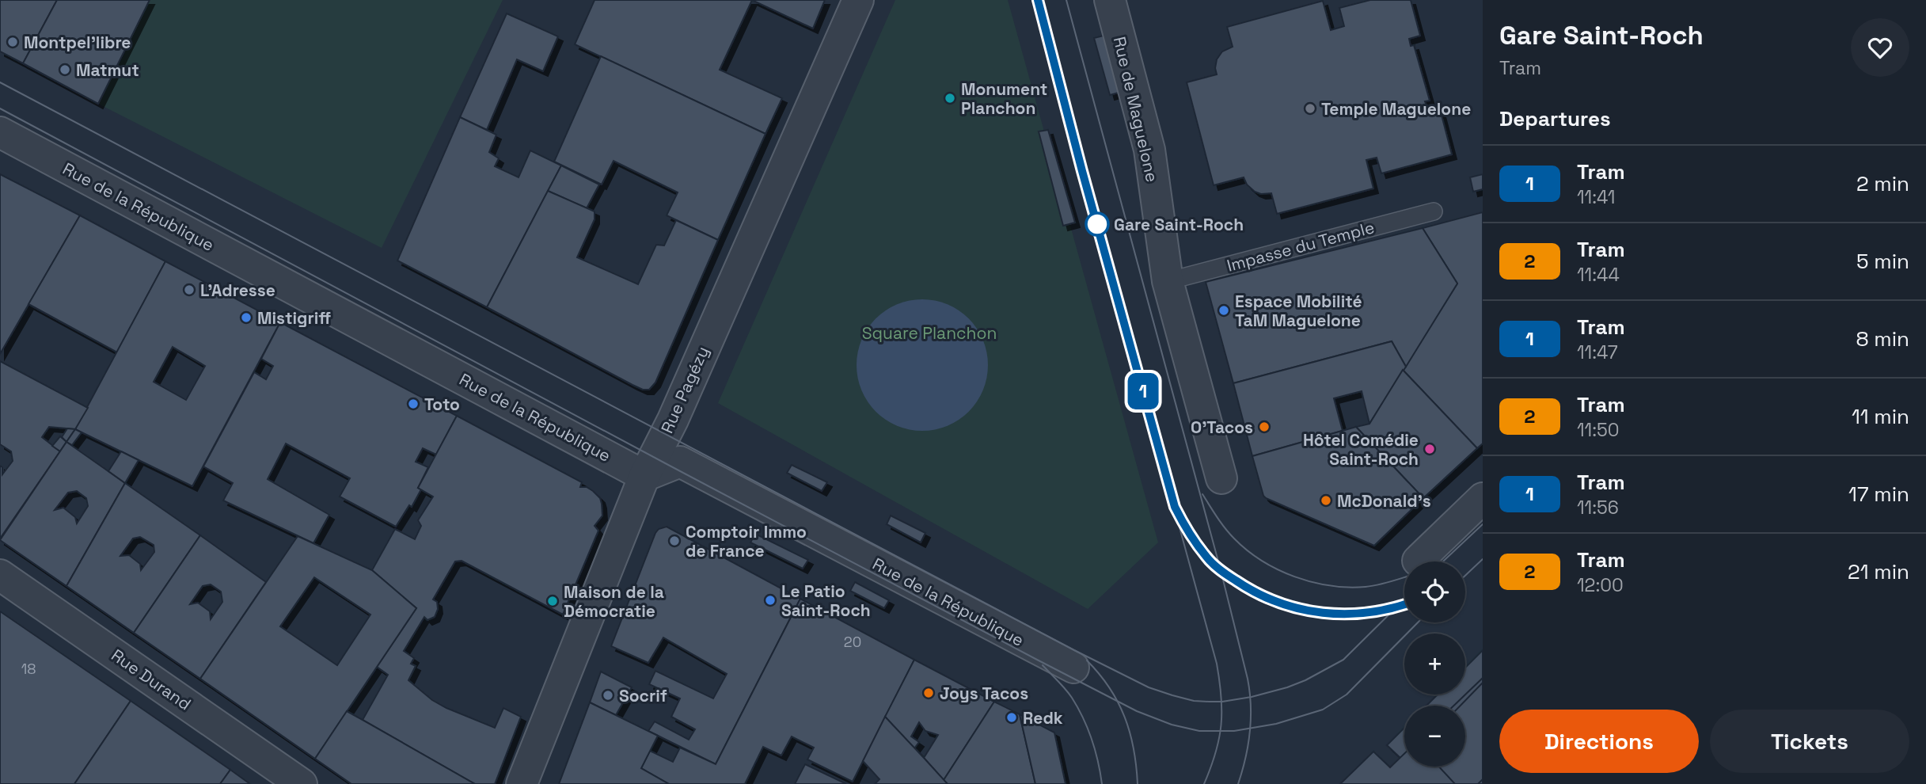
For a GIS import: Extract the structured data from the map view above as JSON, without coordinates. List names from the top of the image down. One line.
{"streets":{"street":["Rue de Maguelone","Rue de la République","Rue Pagézy","Rue Durand"],"lane":["Impasse du Temple"]},"crossings":[["Rue de Maguelone","Impasse du Temple"],["Rue de la République","Rue Pagézy"]],"parks":["Square Planchon"],"places":["Montpel'libre","Matmut","Monument Planchon","Temple Maguelone","Gare Saint-Roch","L'Adresse","Espace Mobilité TaM Maguelone","Mistigriff","Toto","O'Tacos","Hôtel Comédie Saint-Roch","McDonald's","Comptoir Immo de France","Le Patio Saint-Roch","Maison de la Démocratie","Joys Tacos","Socrif","Redk"],"lines":["tram line 1"],"house_numbers":["20","18"],"page":{"on_map":"1","heading":[["Gare Saint-Roch","Tram"],"Departures"],"list":[{"mark":"1","name":"Tram","note":"11:41","value":"2 min"},{"mark":"2","name":"Tram","note":"11:44","value":"5 min"},{"mark":"1","name":"Tram","note":"11:47","value":"8 min"},{"mark":"2","name":"Tram","note":"11:50","value":"11 min"},{"mark":"1","name":"Tram","note":"11:56","value":"17 min"},{"mark":"2","name":"Tram","note":"12:00","value":"21 min"}],"map_buttons":["+","−"],"buttons":["Directions","Tickets"]}}
